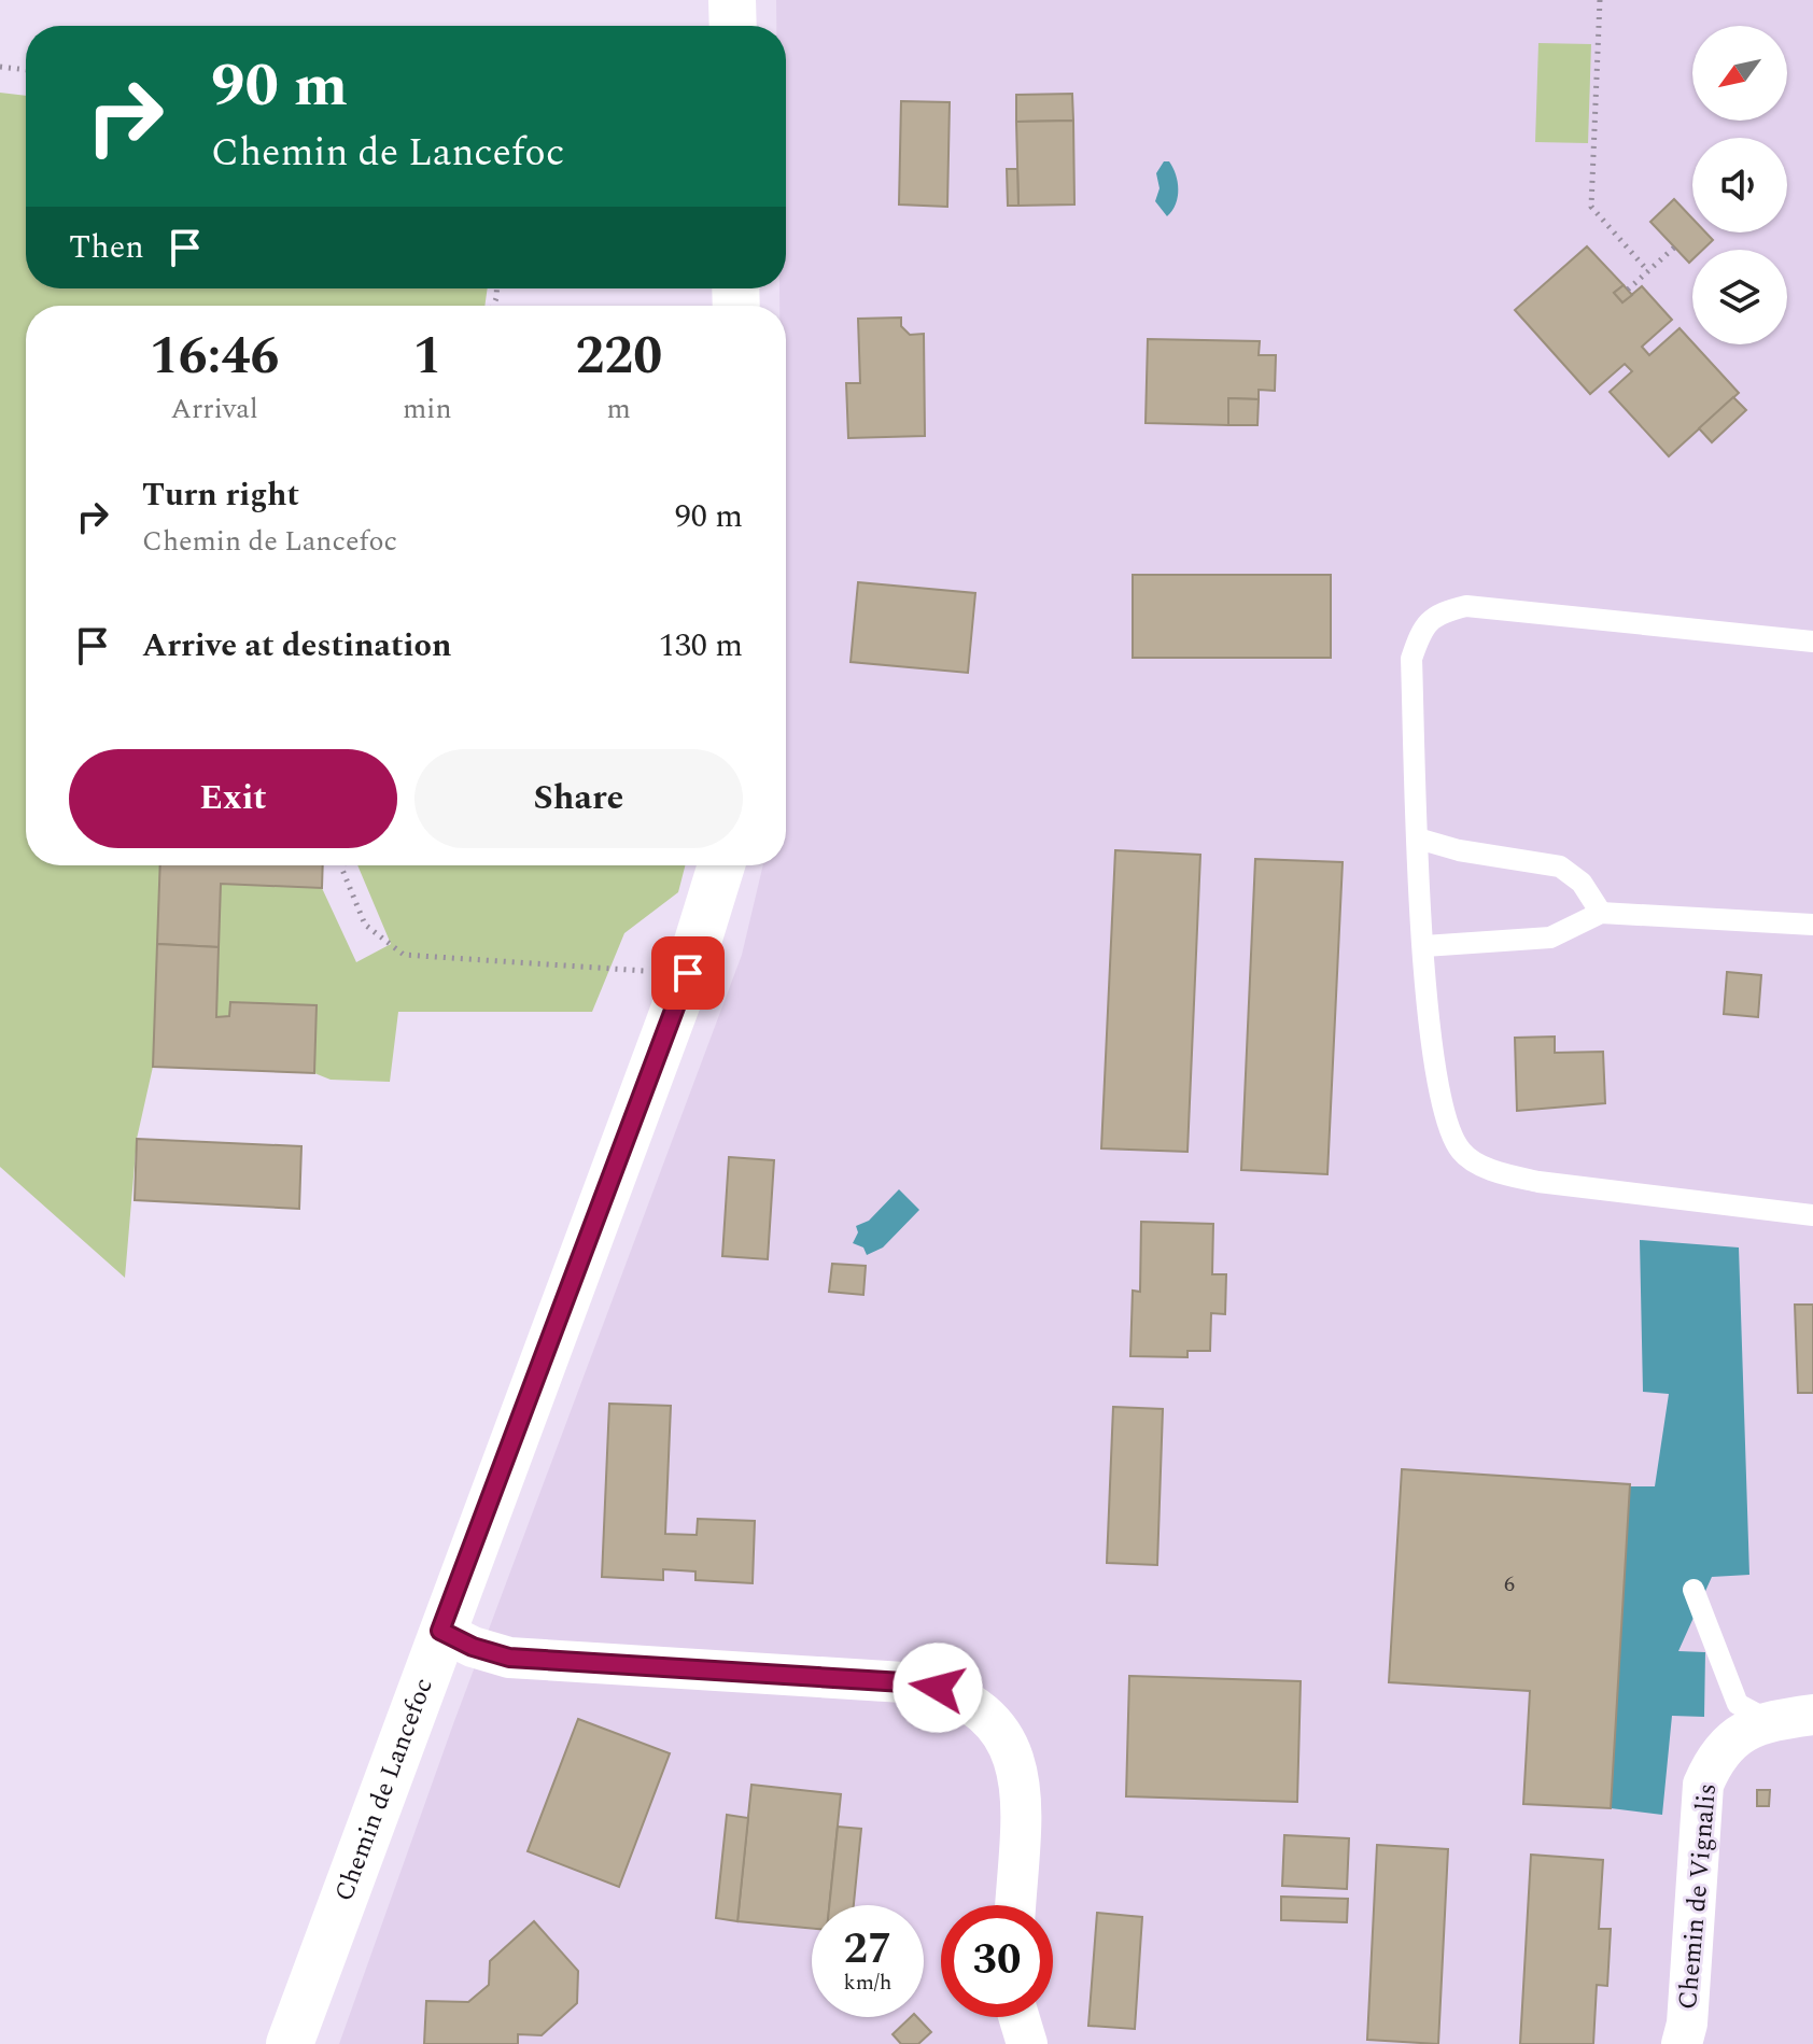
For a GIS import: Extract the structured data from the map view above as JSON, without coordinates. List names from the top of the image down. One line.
{"streets":{"street":["Chemin de Lancefoc","Chemin de Vignalis"]},"house_numbers":["6"],"north":"bottom left","page":{"turn":["90 m","Chemin de Lancefoc"],"then":"Then","eta":["16:46","Arrival","1","min","220","m"],"list":[{"name":"Turn right","note":"Chemin de Lancefoc","value":"90 m"},{"name":"Arrive at destination","value":"130 m"}],"buttons":["Exit","Share"],"speed":"27 km/h","limit":"30"}}
